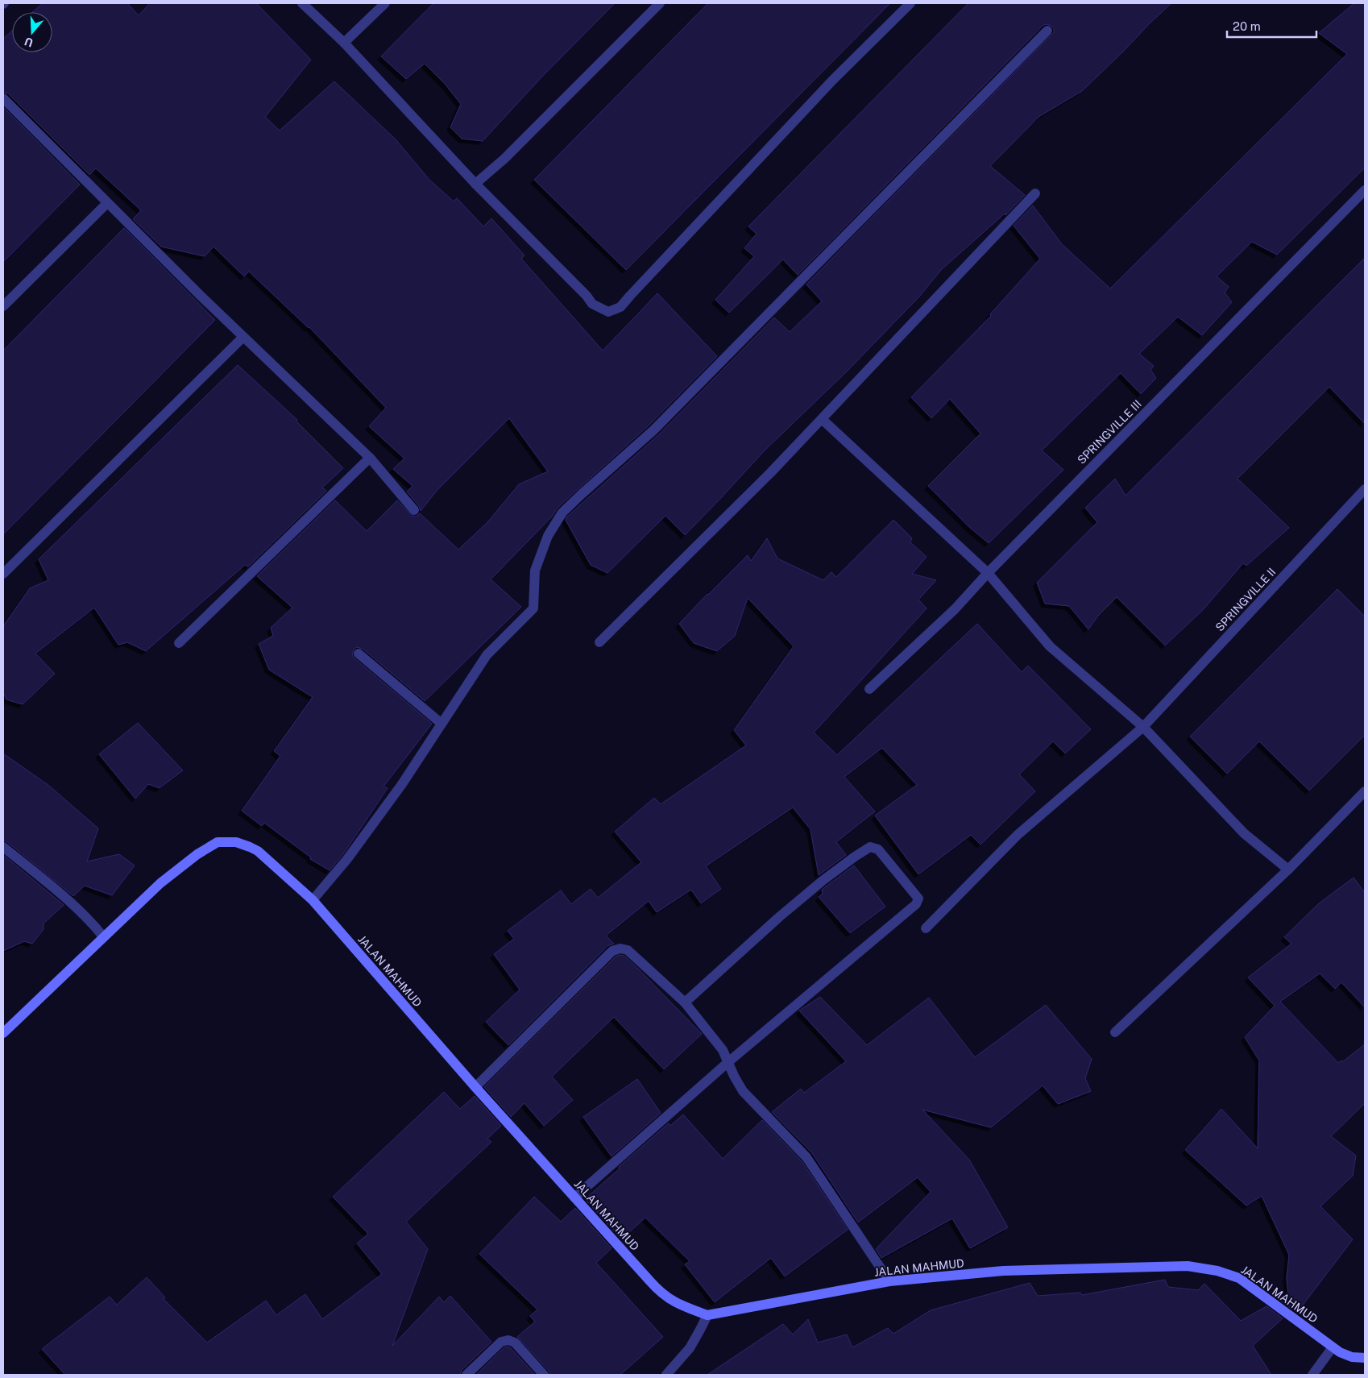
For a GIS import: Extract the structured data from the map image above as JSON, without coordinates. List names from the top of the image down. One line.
{"streets":{"street":["SPRINGVILLE III","SPRINGVILLE II","JALAN MAHMUD"]},"scale_bar":"20 m","north":"bottom"}
